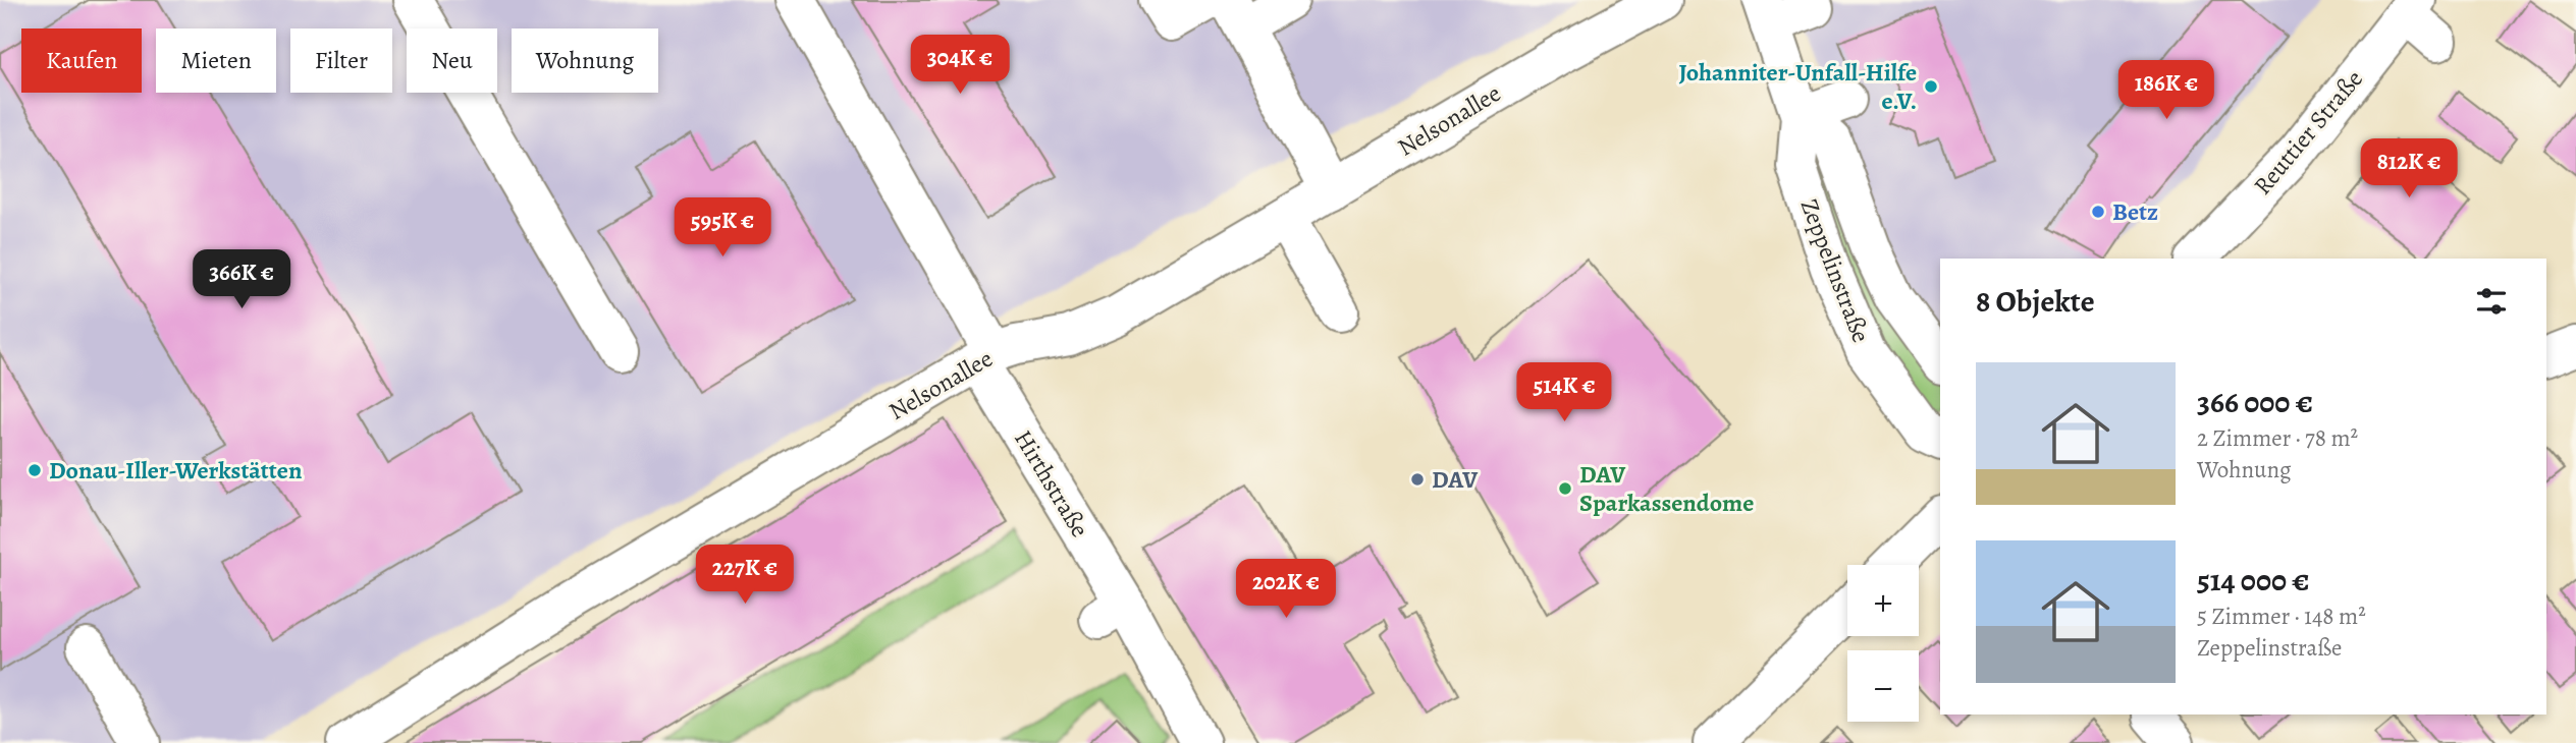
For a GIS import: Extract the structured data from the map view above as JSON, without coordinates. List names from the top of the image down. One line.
{"streets":{"street":["Nelsonallee","Reuttier Straße","Zeppelinstraße","Hirthstraße"]},"crossings":[["Nelsonallee","Hirthstraße"]],"places":["Johanniter-Unfall-Hilfe e.V.","Betz","Donau-Iller-Werkstätten","DAV","DAV Sparkassendome"],"page":{"chip":["Kaufen","Mieten","Filter","Neu","Wohnung"],"price":["304K €","186K €","812K €","595K €","366K €","514K €","227K €","202K €"],"heading":"8 Objekte","list":[{"name":"366 000 €","note":"2 Zimmer · 78 m² · Wohnung"},{"name":"514 000 €","note":"5 Zimmer · 148 m² · Zeppelinstraße"}],"map_buttons":["+","−"]}}
